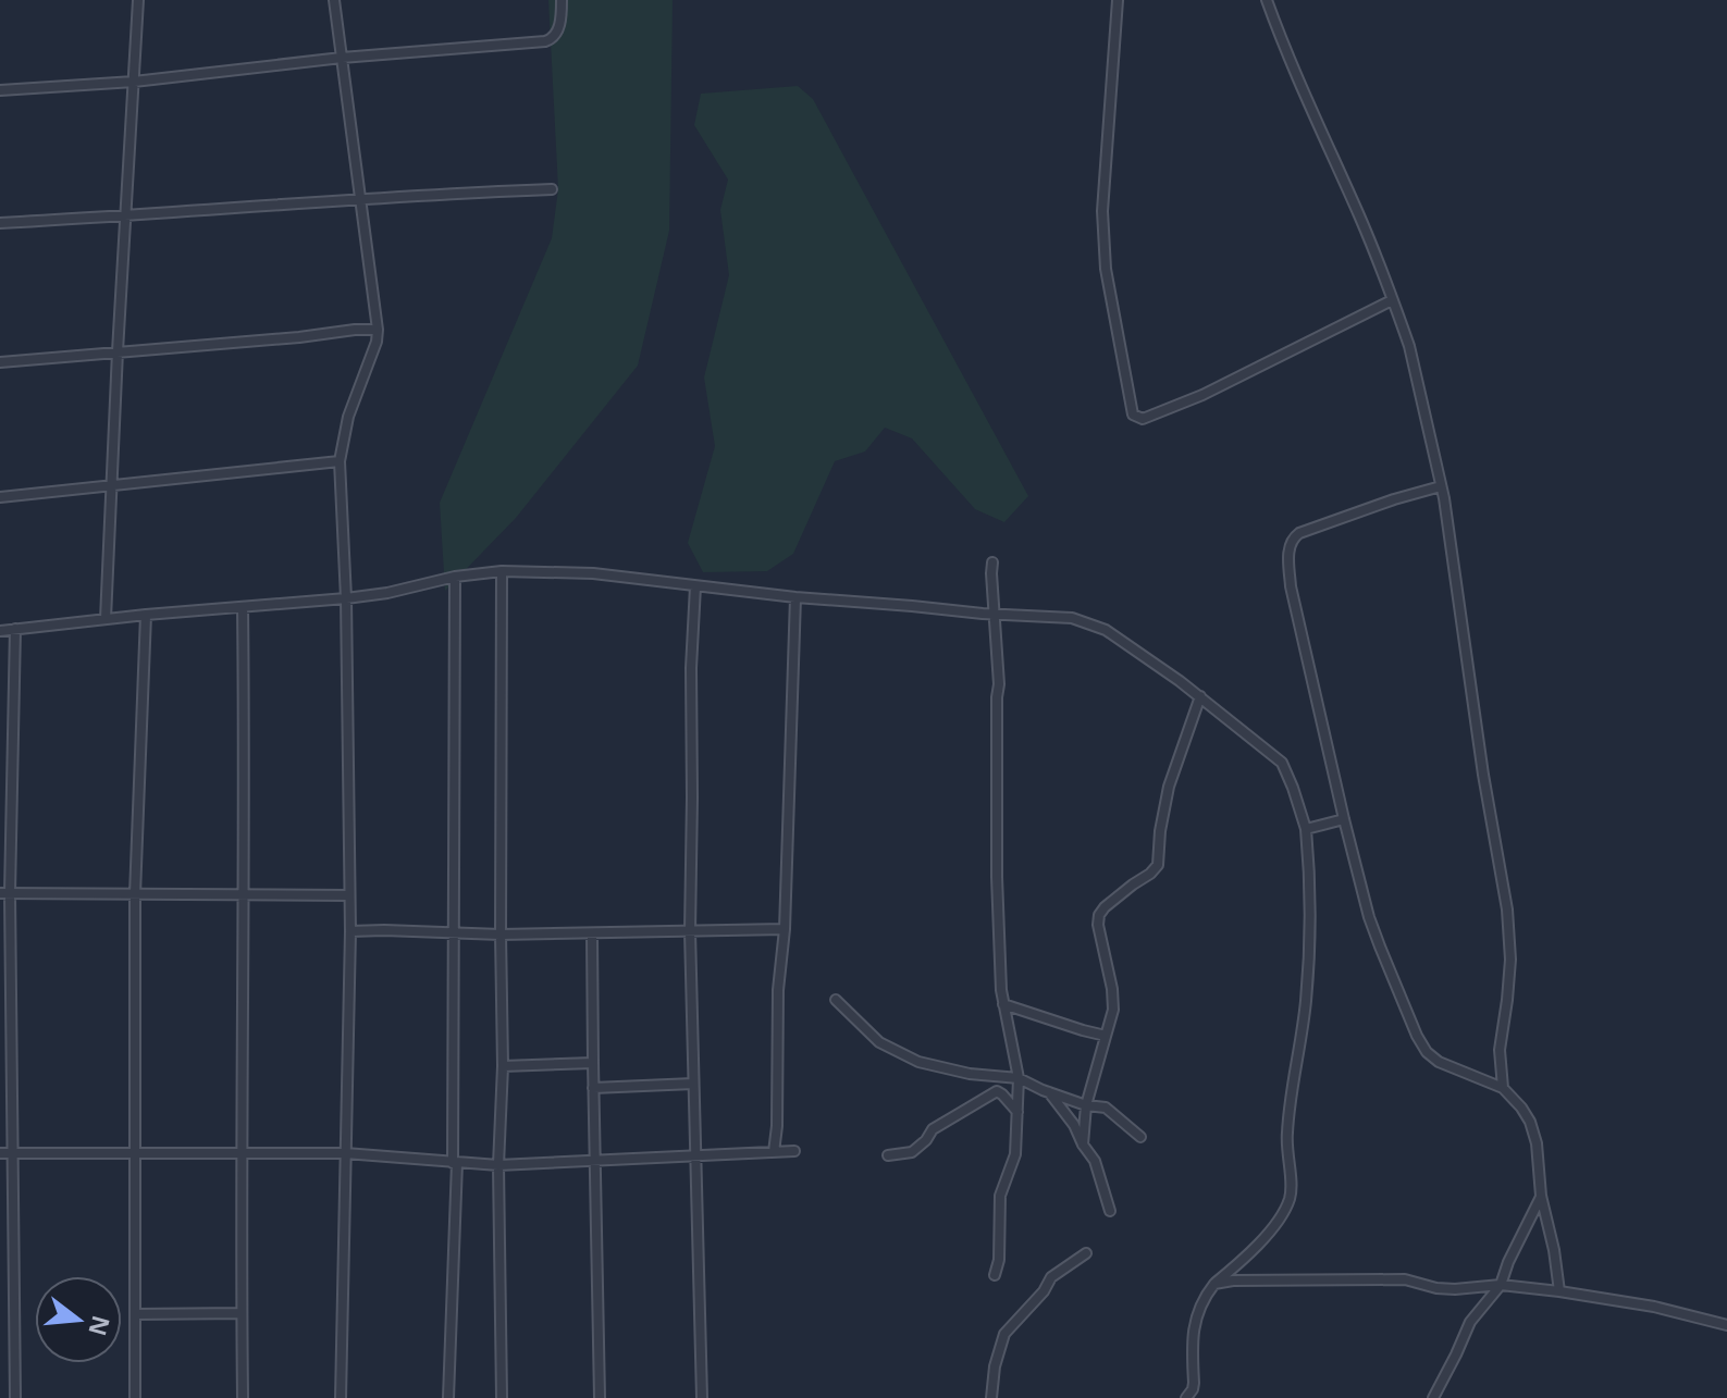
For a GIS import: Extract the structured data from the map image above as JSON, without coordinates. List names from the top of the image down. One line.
{"north":"right"}
